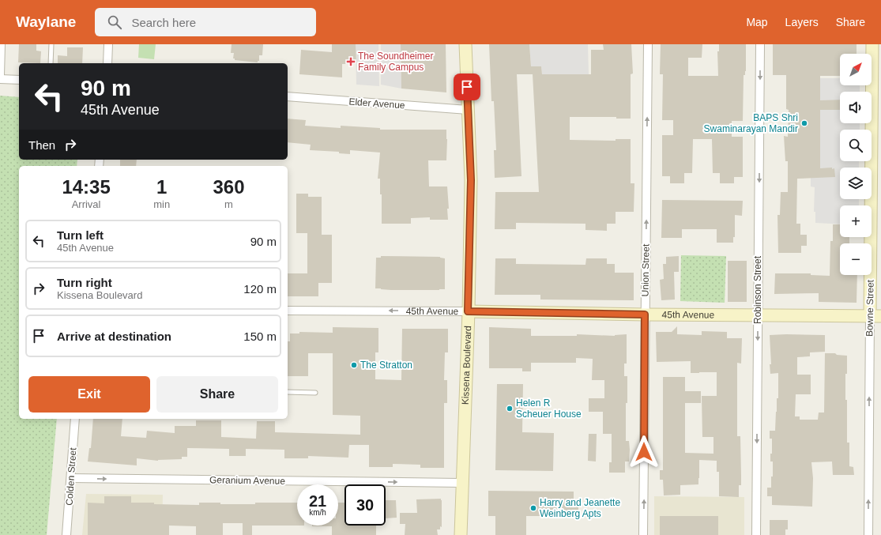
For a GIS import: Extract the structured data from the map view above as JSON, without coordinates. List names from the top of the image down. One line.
{"streets":{"street":["Elder Avenue","Union Street","Robinson Street","Bowne Street","45th Avenue","Kissena Boulevard","Colden Street","Geranium Avenue"]},"crossings":[["Elder Avenue","Kissena Boulevard"],["Union Street","45th Avenue"],["Robinson Street","45th Avenue"],["Bowne Street","45th Avenue"],["45th Avenue","Kissena Boulevard"],["Kissena Boulevard","Geranium Avenue"],["Colden Street","Geranium Avenue"]],"one_way":["Union Street","Robinson Street","Bowne Street","Geranium Avenue"],"places":{"health":["The Soundheimer Family Campus"],"other":["BAPS Shri Swaminarayan Mandir","The Stratton","Helen R Scheuer House","Harry and Jeanette Weinberg Apts"]},"north":"top right","page":{"header":"Waylane","search":"Search here","nav":["Map","Layers","Share"],"map_buttons":["+","−"],"turn":["90 m","45th Avenue"],"then":"Then","eta":["14:35","Arrival","1","min","360","m"],"list":[{"name":"Turn left","note":"45th Avenue","value":"90 m"},{"name":"Turn right","note":"Kissena Boulevard","value":"120 m"},{"name":"Arrive at destination","value":"150 m"}],"buttons":["Exit","Share"],"speed":"21 km/h","limit":"30"}}
